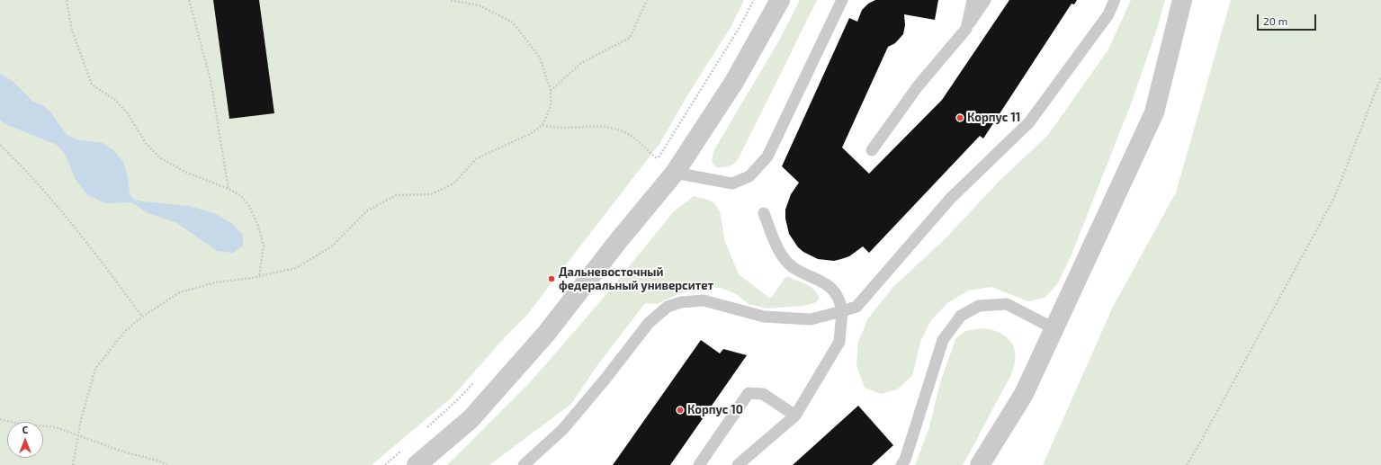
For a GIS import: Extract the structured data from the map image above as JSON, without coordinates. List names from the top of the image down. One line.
{"places":["Корпус 11","Дальневосточный федеральный университет","Корпус 10"],"scale_bar":"20 m","north":"top"}
